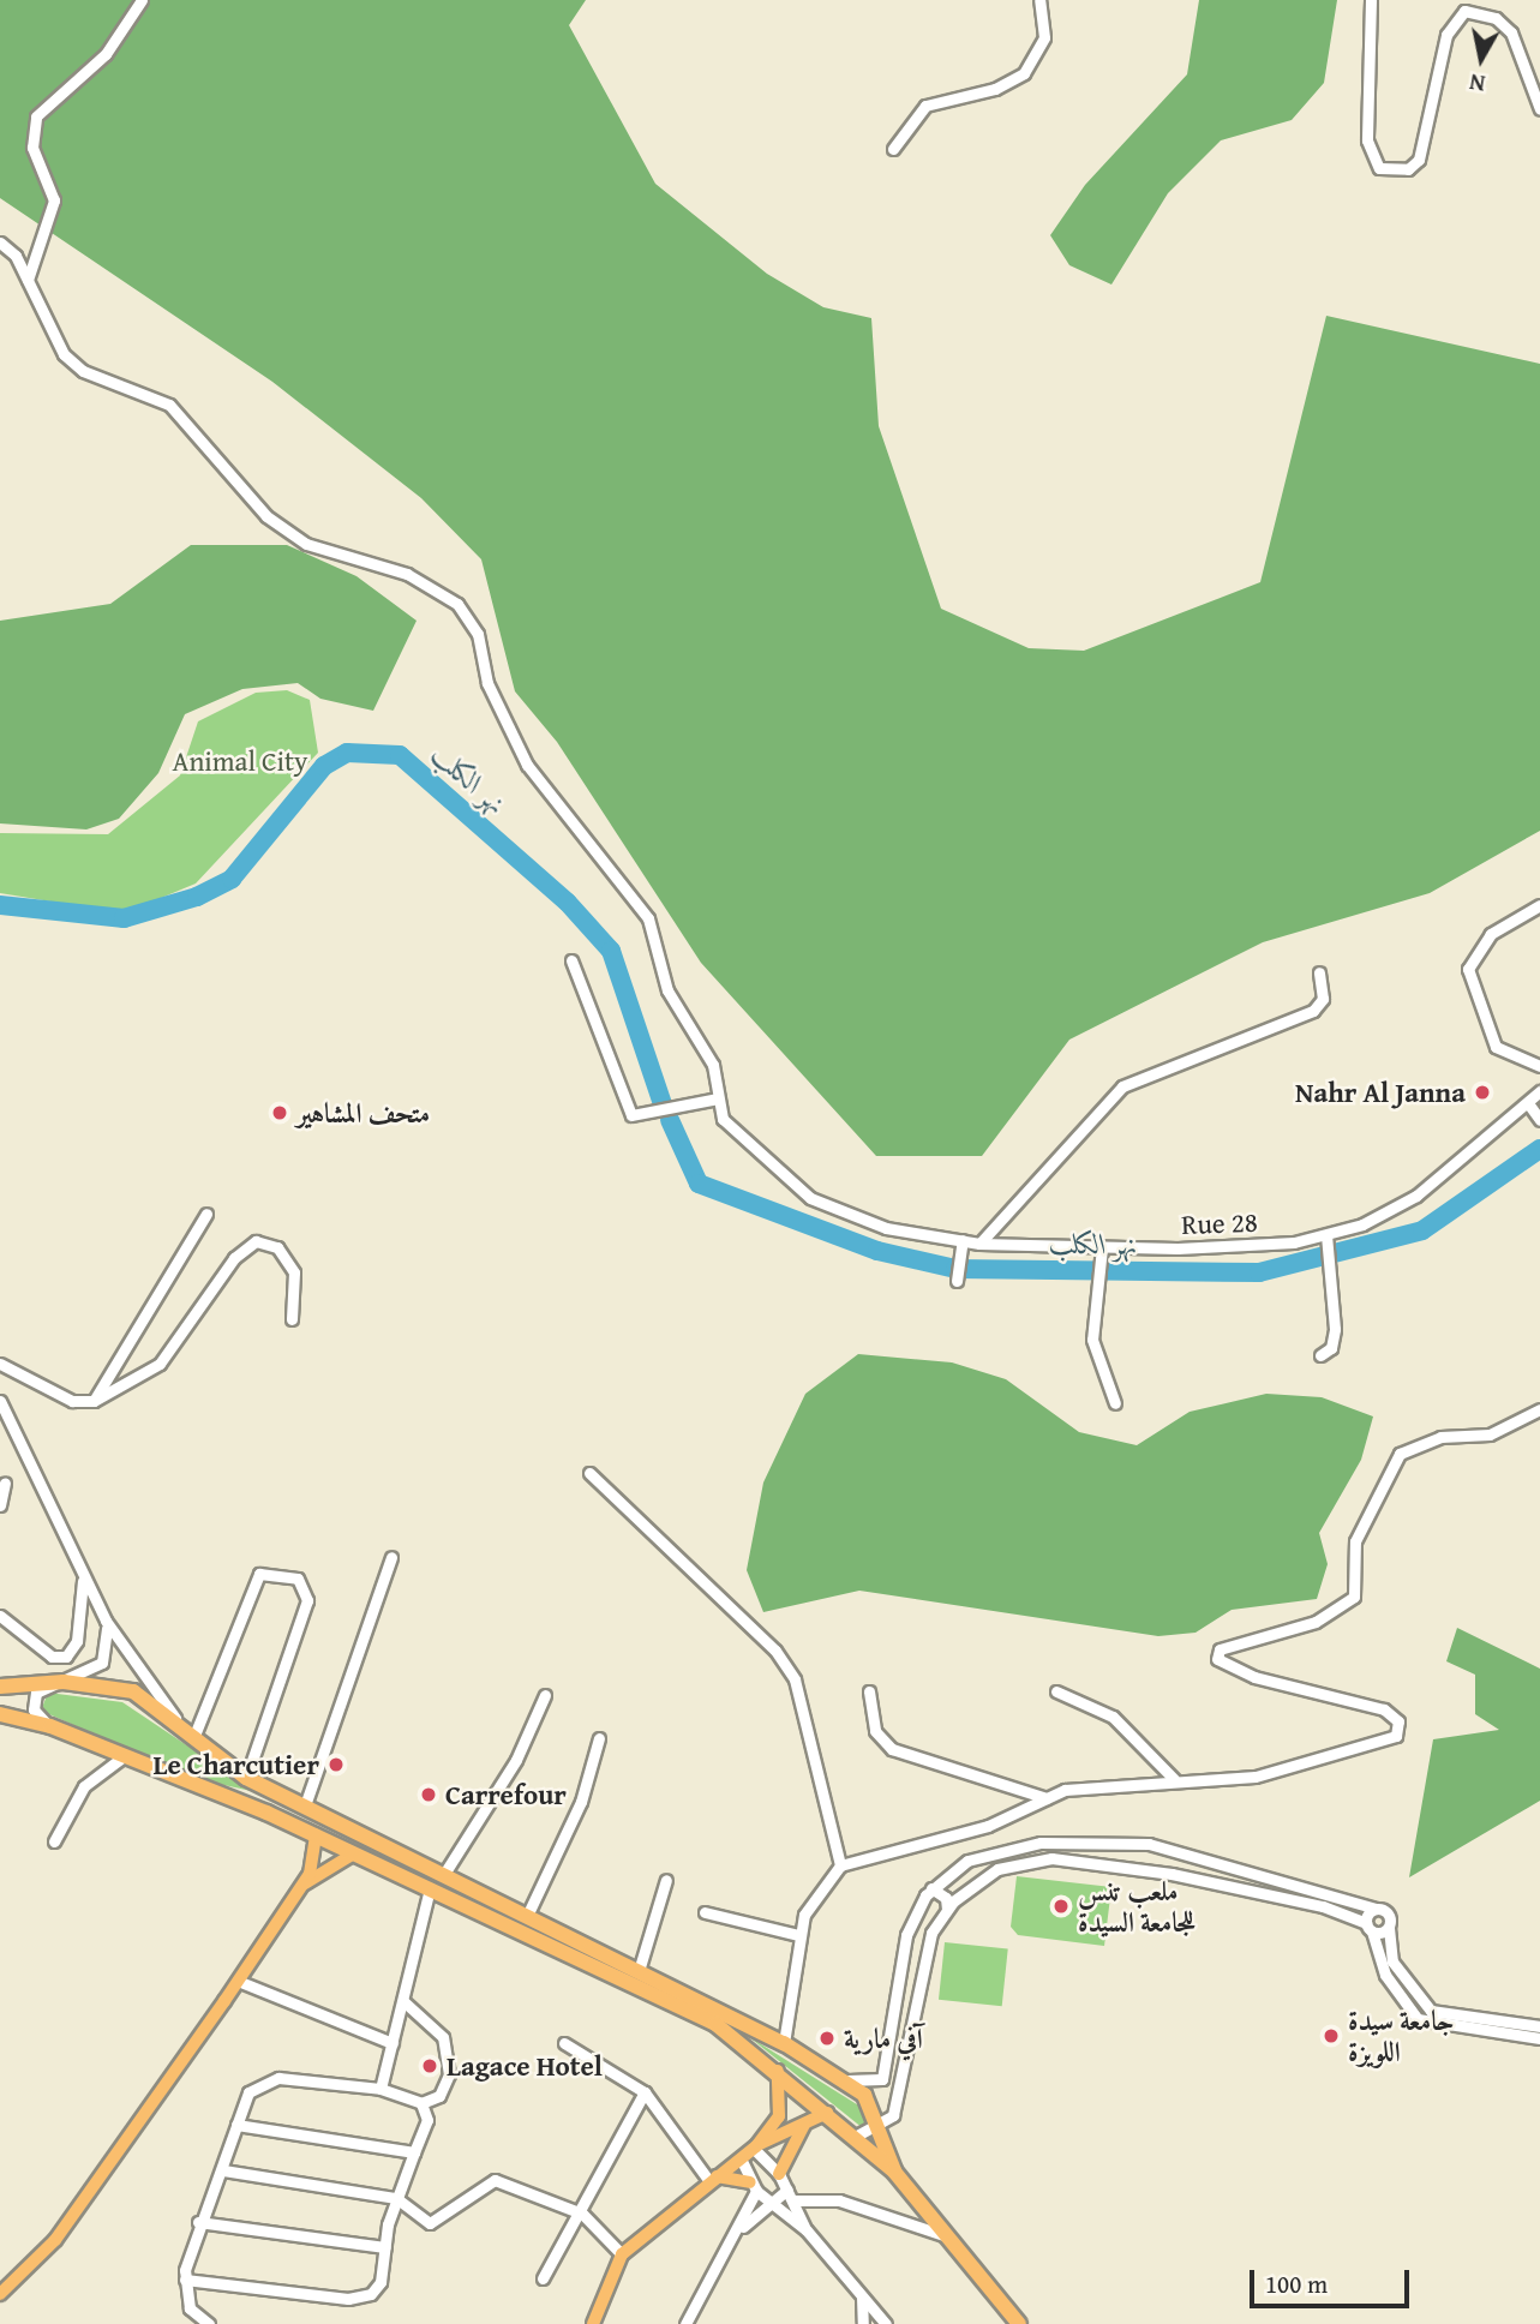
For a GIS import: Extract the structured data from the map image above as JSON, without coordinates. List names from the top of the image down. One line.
{"streets":{"street":["Rue 28"]},"water":["نهر الكلب"],"parks":["Animal City"],"places":["Nahr Al Janna","متحف المشاهير","Le Charcutier","Carrefour","ملعب تنس للجامعة السيدة","جامعة سيدة اللويزة","آفي مارية","Lagace Hotel"],"scale_bar":"100 m","north":"bottom"}
